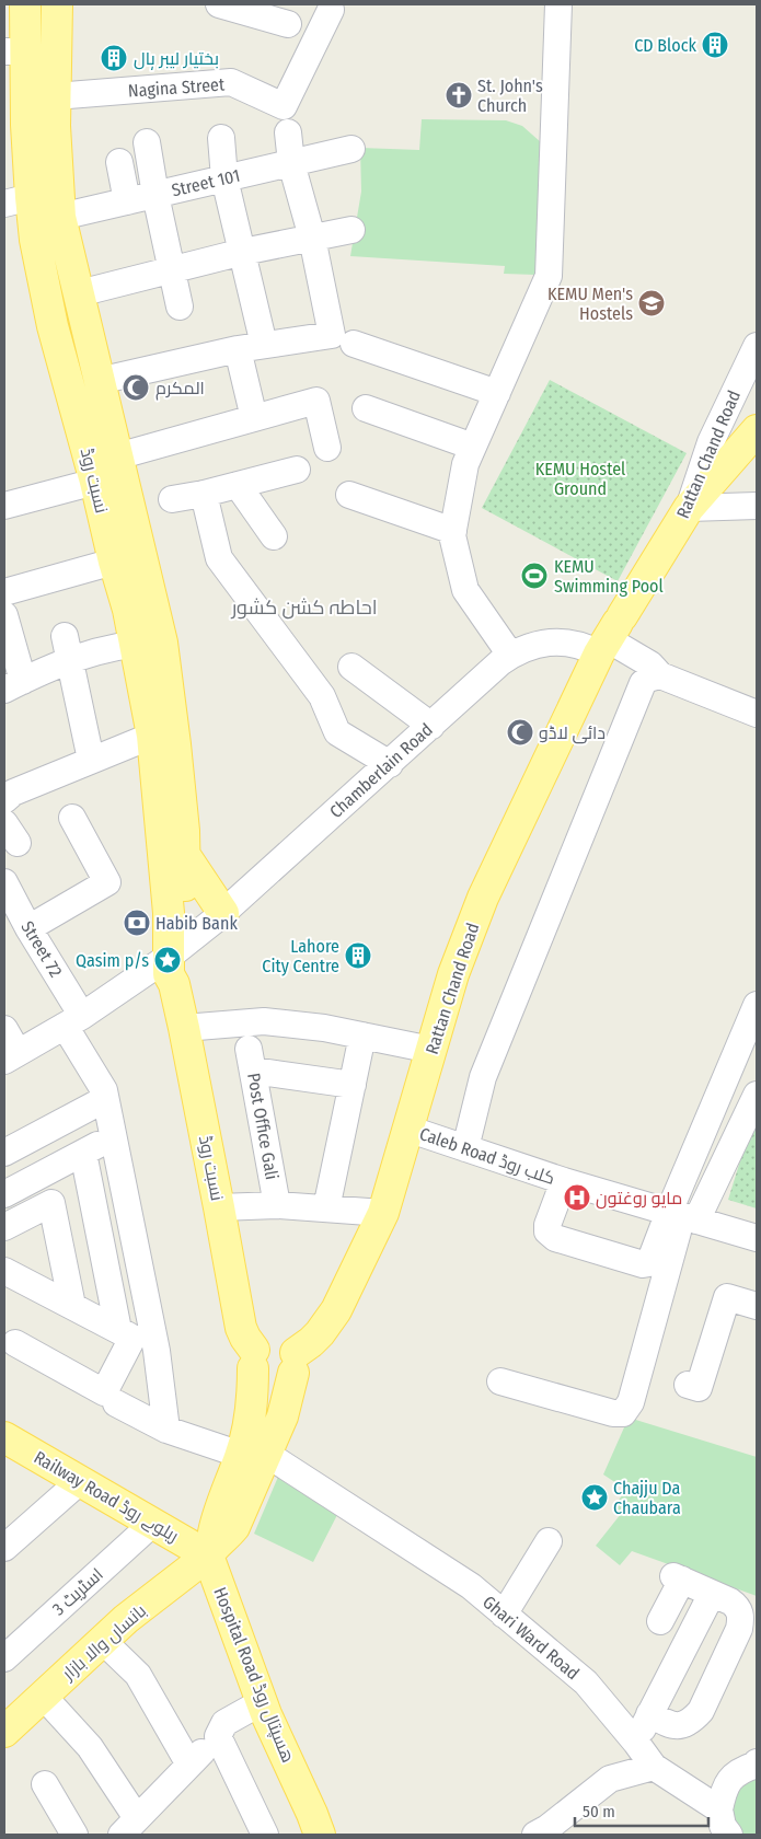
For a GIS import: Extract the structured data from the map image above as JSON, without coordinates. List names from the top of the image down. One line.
{"streets":{"main road":["Rattan Chand Road","نسبت روڈ","Railway Road ریلوے روڈ","بانساں والا بازار","Hospital Road ھسپتال روڈ"],"street":["Nagina Street","Street 101","Chamberlain Road","Street 72","Post Office Gali","Caleb Road کلب روڈ","اسٹریٹ 3","Ghari Ward Road"]},"crossings":[["Nagina Street","نسبت روڈ"],["Street 101","نسبت روڈ"],["Rattan Chand Road","Chamberlain Road"],["Rattan Chand Road","Caleb Road کلب روڈ"],["نسبت روڈ","Chamberlain Road"],["Chamberlain Road","Street 72"],["Street 72","Ghari Ward Road"],["Railway Road ریلوے روڈ","اسٹریٹ 3"],["Railway Road ریلوے روڈ","بانساں والا بازار"],["Railway Road ریلوے روڈ","Hospital Road ھسپتال روڈ"],["بانساں والا بازار","Hospital Road ھسپتال روڈ"]],"districts":["احاطہ کشن کشور"],"parks":["KEMU Hostel Ground"],"places":{"building":["CD Block","بختیار لیبر ہال","Lahore City Centre"],"church":["St. John's Church"],"school or university":["KEMU Men's Hostels"],"mosque":["المکرم","دائی لاڈو"],"sports":["KEMU Swimming Pool"],"bank":["Habib Bank"],"place":["Qasim p/s","Chajju Da Chaubara"],"hospital":["مایو روغتون"]},"scale_bar":"50 m"}
